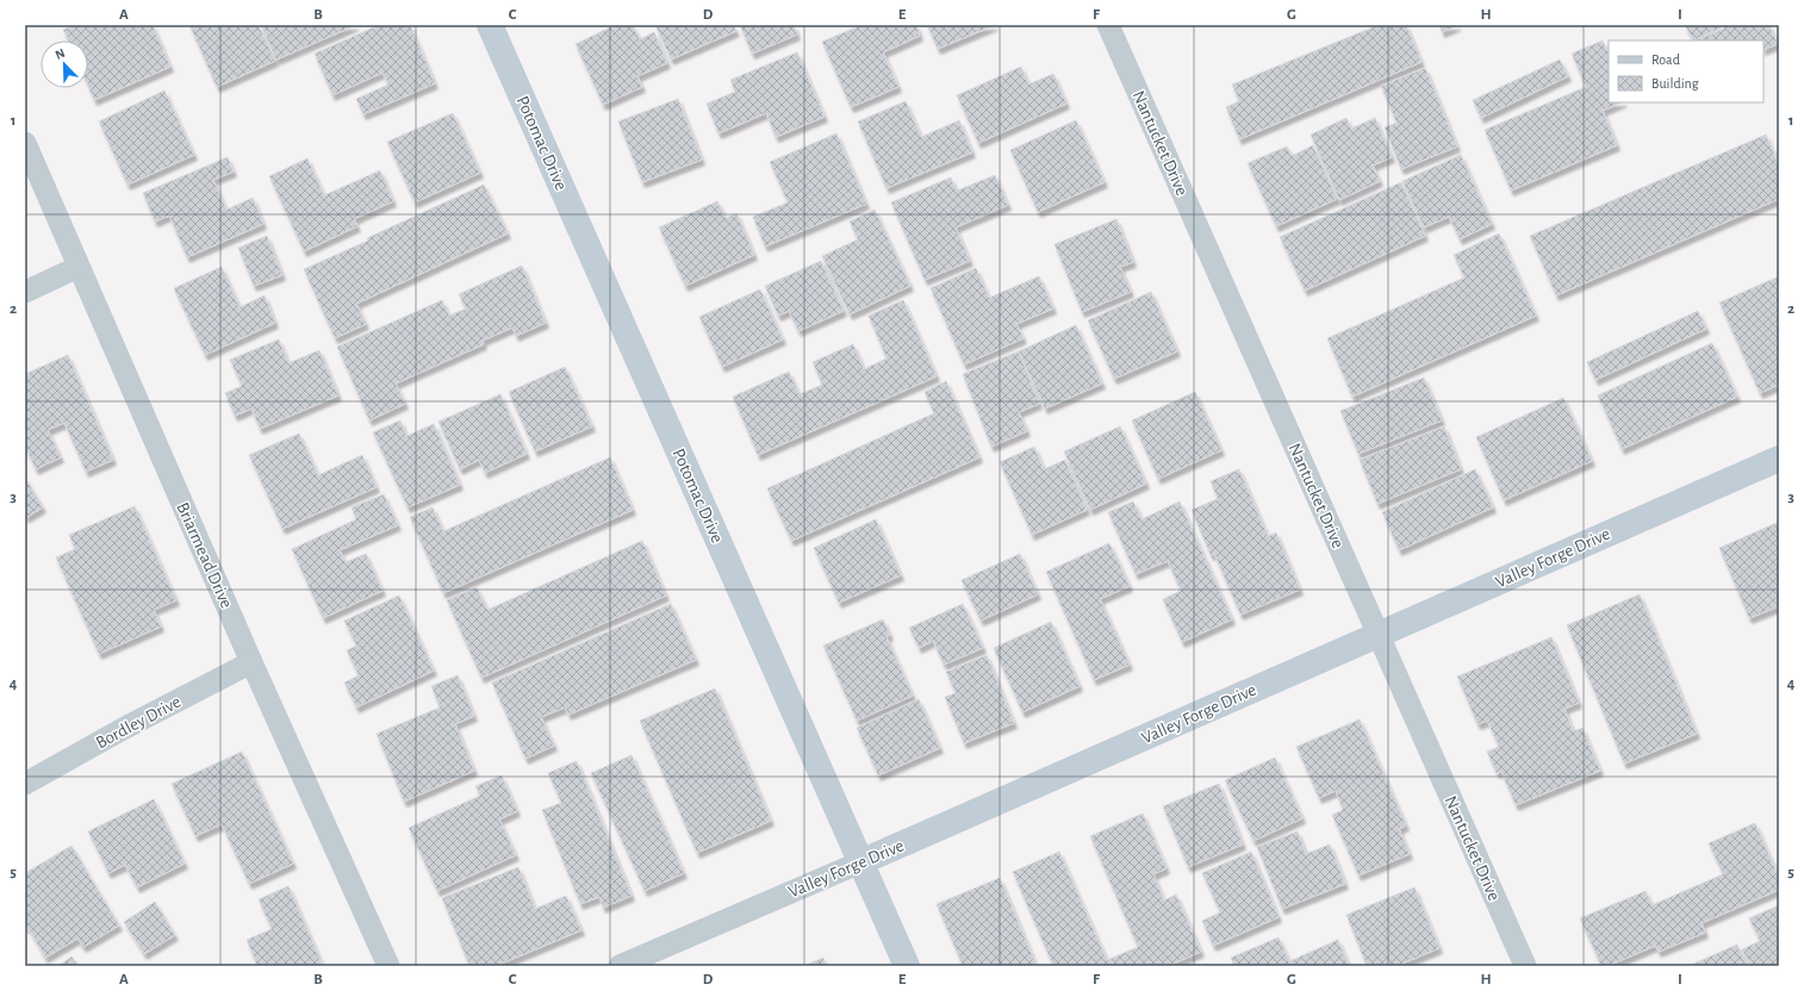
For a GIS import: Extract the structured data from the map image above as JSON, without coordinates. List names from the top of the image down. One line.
{"streets":{"street":["Potomac Drive","Nantucket Drive","Briarmead Drive","Valley Forge Drive","Bordley Drive"]},"crossings":[["Potomac Drive","Valley Forge Drive"],["Nantucket Drive","Valley Forge Drive"],["Briarmead Drive","Bordley Drive"]],"legend":["Road","Building"],"north":"top left","grid":{"columns":["A","B","C","D","E","F","G","H","I"],"rows":["1","2","3","4","5"]}}
